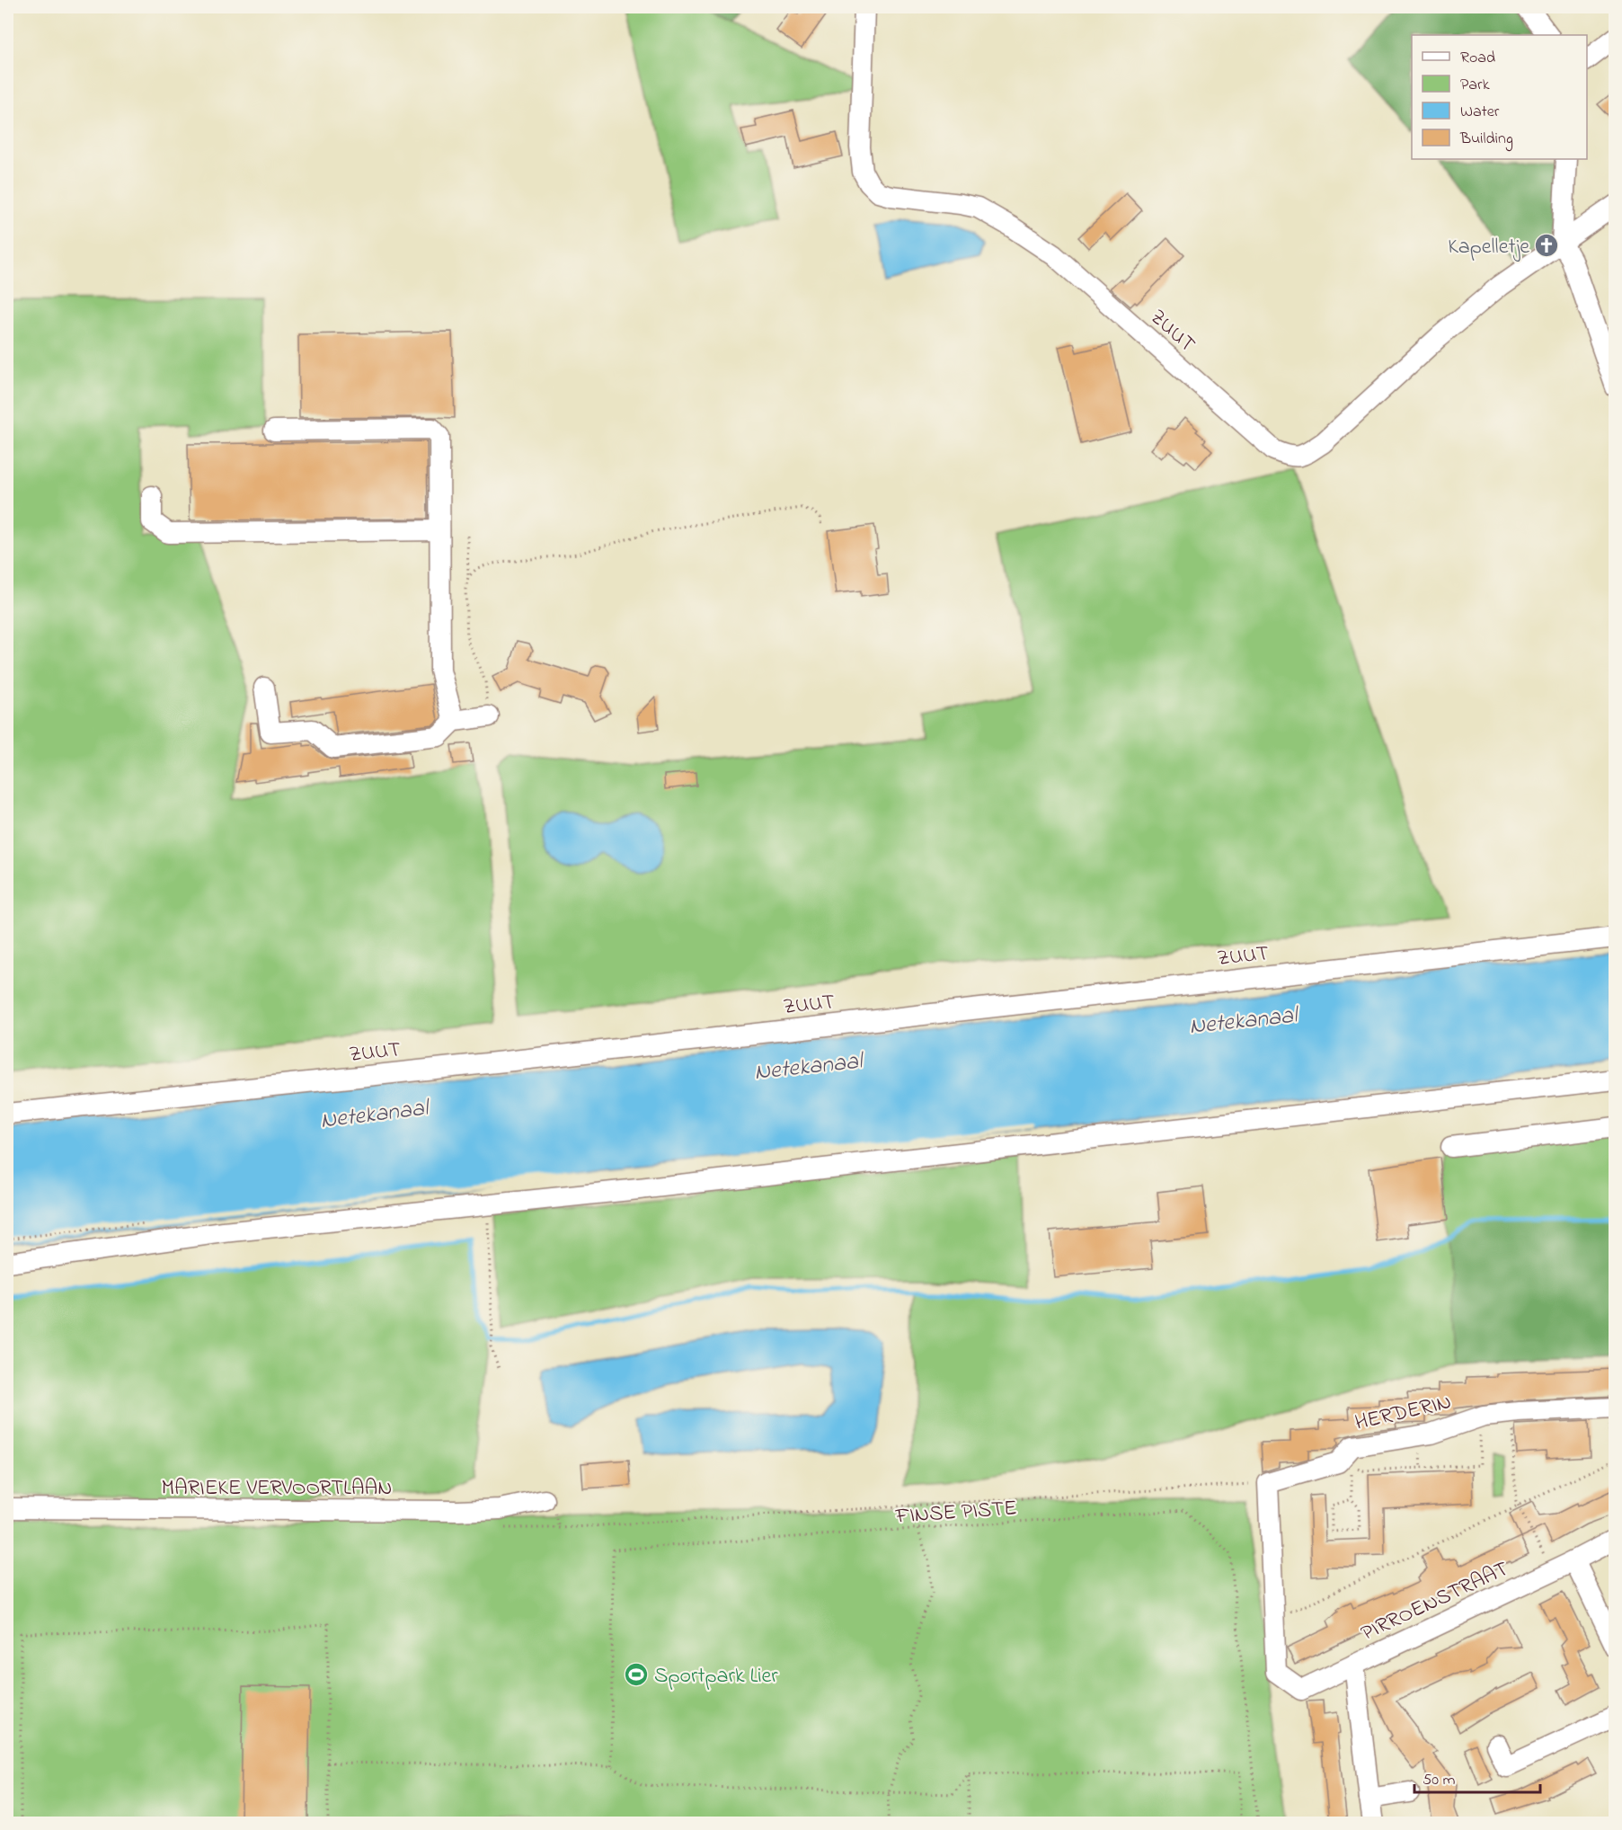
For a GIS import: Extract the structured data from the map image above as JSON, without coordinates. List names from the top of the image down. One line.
{"streets":{"street":["ZUUT","HERDERIN","MARIEKE VERVOORTLAAN","PIRROENSTRAAT"],"path":["FINSE PISTE"]},"water":["Netekanaal"],"places":{"church":["Kapelletje"],"sports":["Sportpark Lier"]},"legend":["Road","Park","Water","Building"],"scale_bar":"50 m"}
